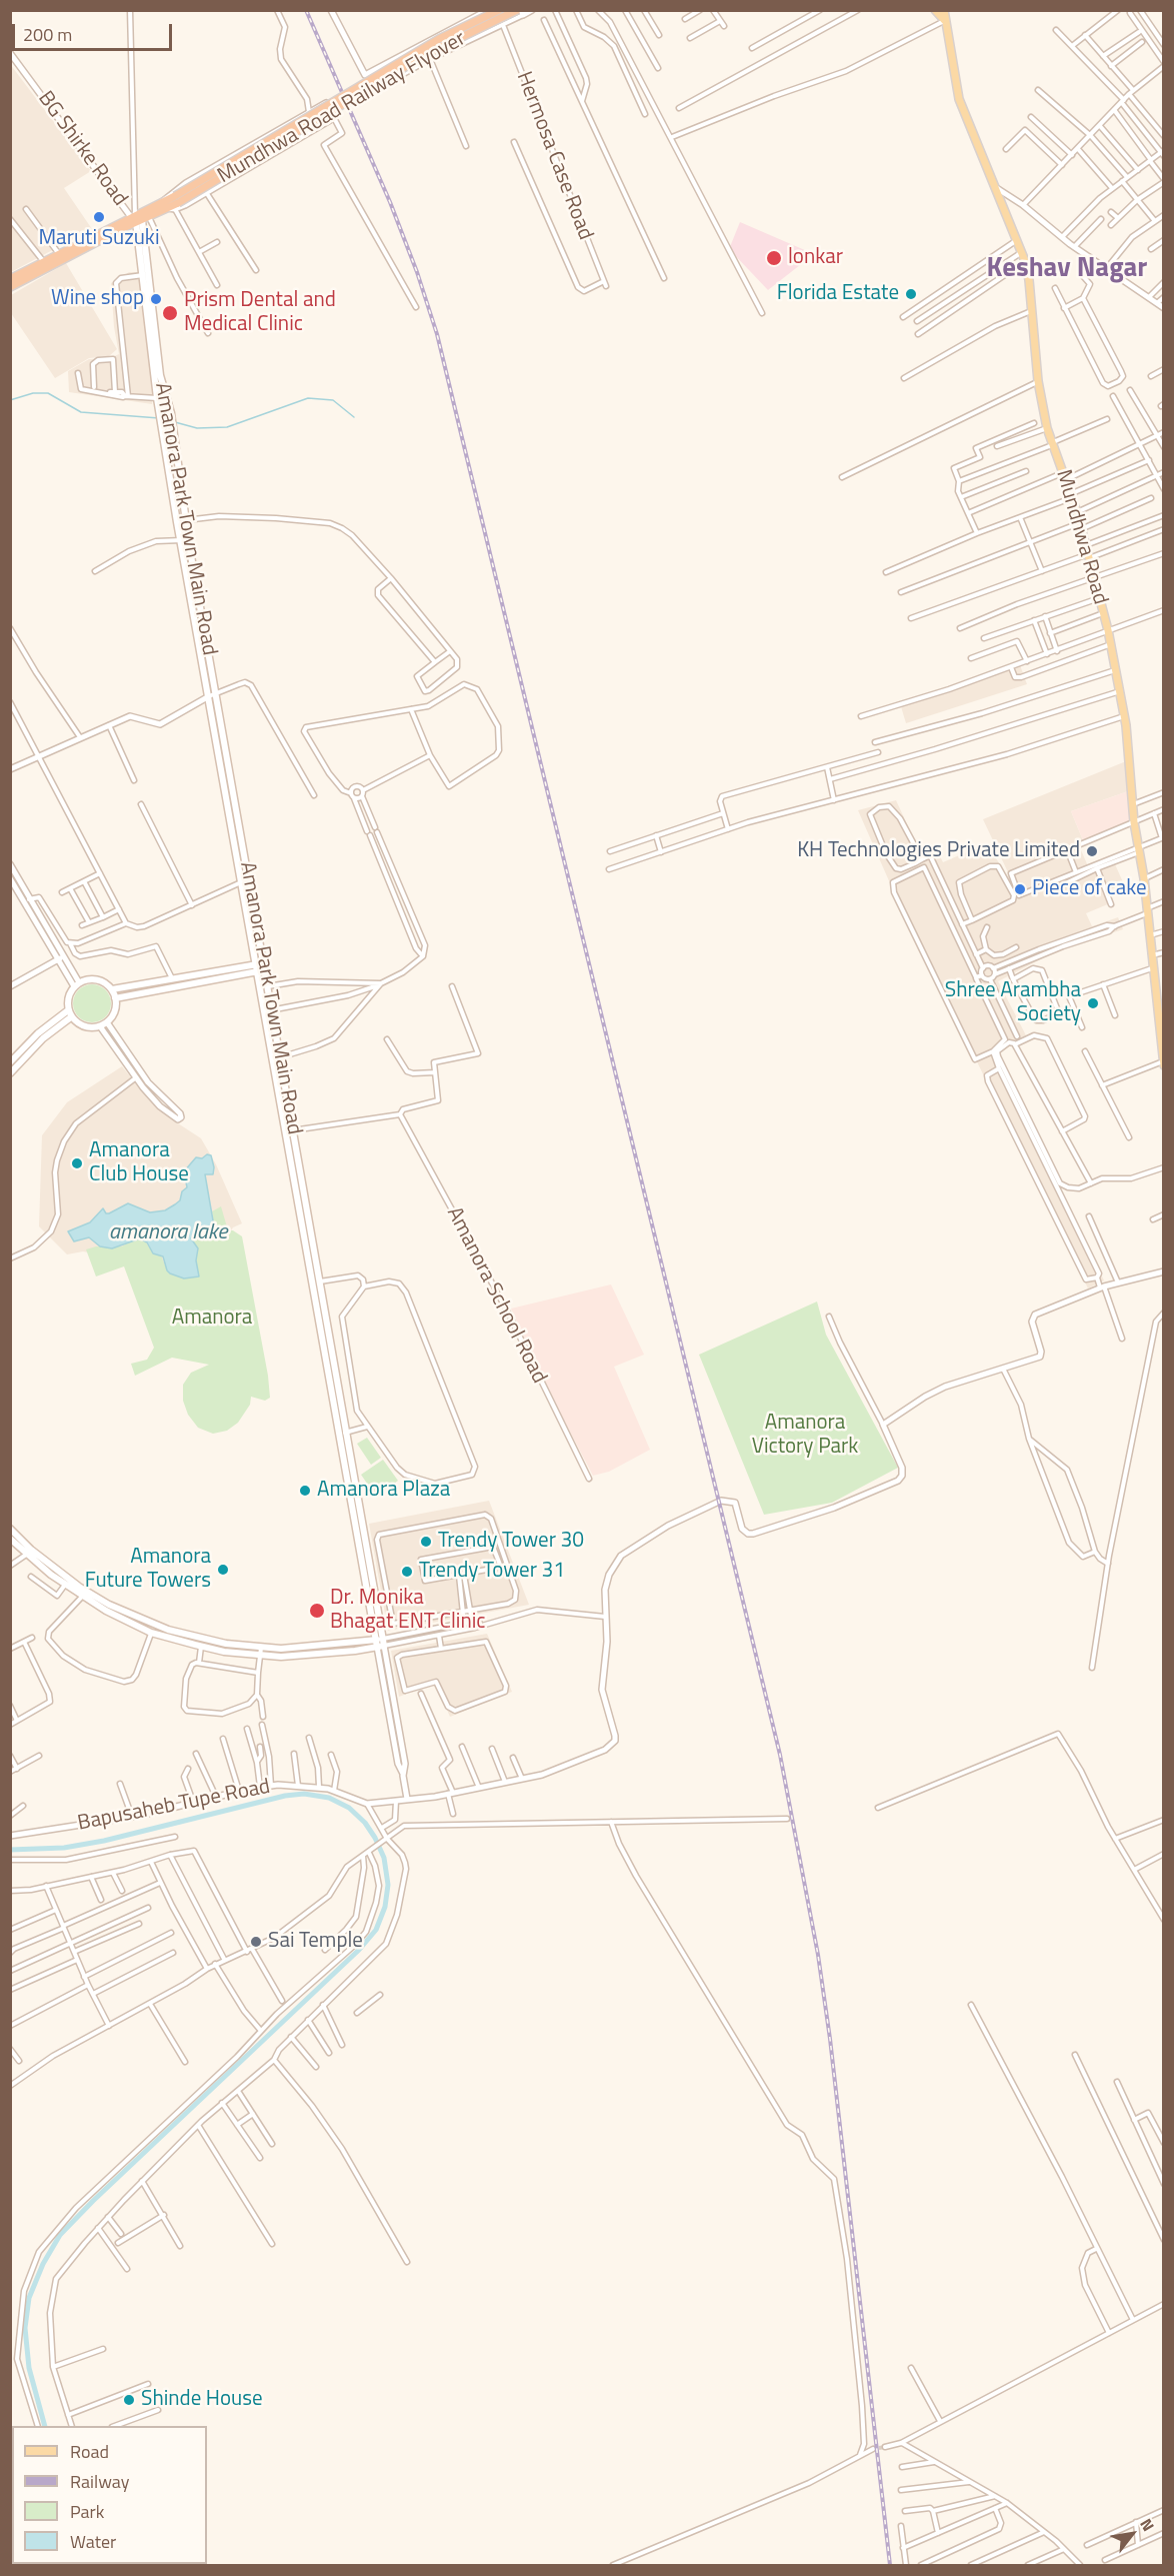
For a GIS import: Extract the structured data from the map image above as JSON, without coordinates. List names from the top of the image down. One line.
{"streets":{"highway":["Mundhwa Road Railway Flyover"],"main road":["Amanora Park Town Main Road","Mundhwa Road"],"street":["BG Shirke Road","Hermosa Case Road","Amanora School Road","Bapusaheb Tupe Road"]},"crossings":[["BG Shirke Road","Amanora Park Town Main Road"],["Amanora Park Town Main Road","Bapusaheb Tupe Road"]],"districts":["Keshav Nagar"],"water":["amanora lake"],"parks":["Amanora","Amanora Victory Park"],"places":["Maruti Suzuki","lonkar","Florida Estate","Wine shop","Prism Dental and Medical Clinic","KH Technologies Private Limited","Piece of cake","Shree Arambha Society","Amanora Club House","Amanora Plaza","Trendy Tower 30","Amanora Future Towers","Trendy Tower 31","Dr. Monika Bhagat ENT Clinic","Sai Temple","Shinde House"],"legend":["Road","Railway","Park","Water"],"scale_bar":"200 m","north":"top right"}
